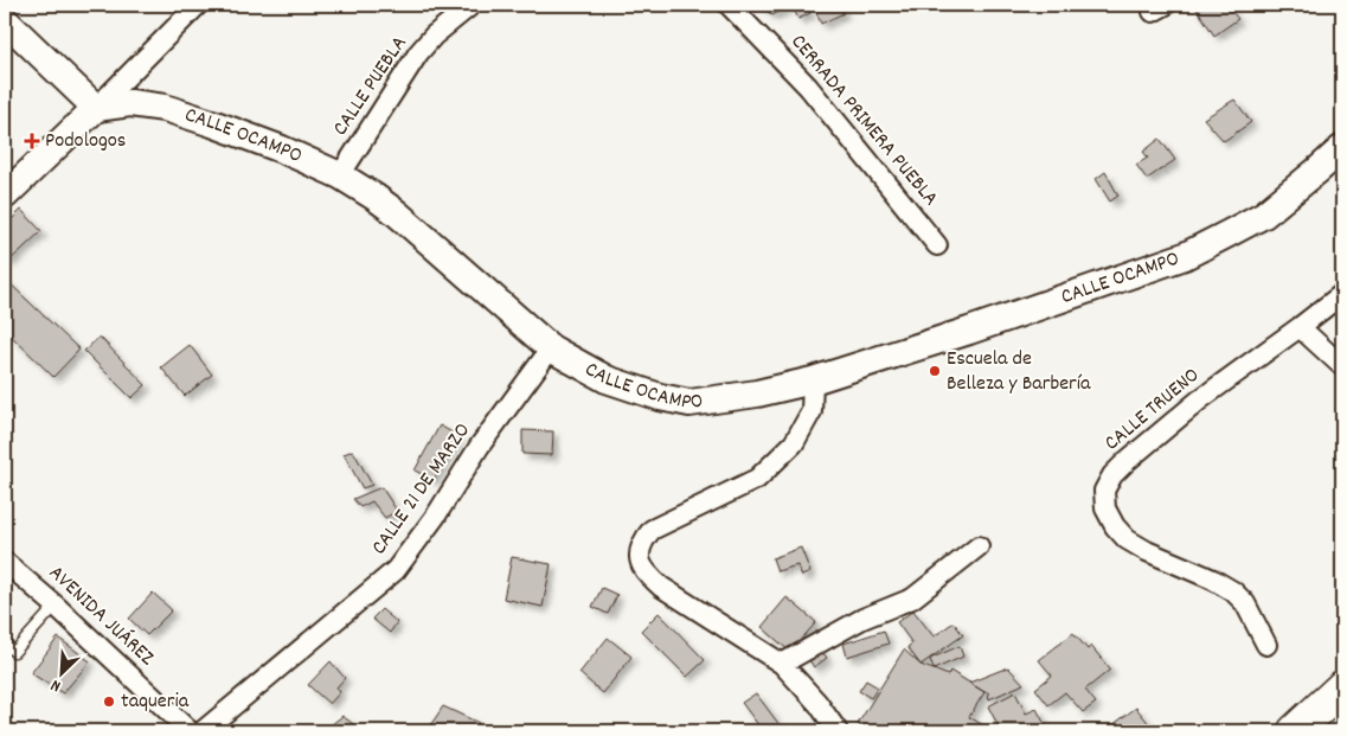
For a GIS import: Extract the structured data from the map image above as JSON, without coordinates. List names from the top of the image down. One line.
{"streets":{"main road":["CALLE OCAMPO"],"street":["CALLE PUEBLA","CERRADA PRIMERA PUEBLA","CALLE TRUENO","CALLE 21 DE MARZO","AVENIDA JUÁREZ"]},"crossings":[["CALLE PUEBLA","CALLE OCAMPO"],["CALLE OCAMPO","CALLE 21 DE MARZO"]],"places":{"health":["Podologos"],"other":["Escuela de Belleza y Barbería","taqueria"]},"north":"bottom left"}
